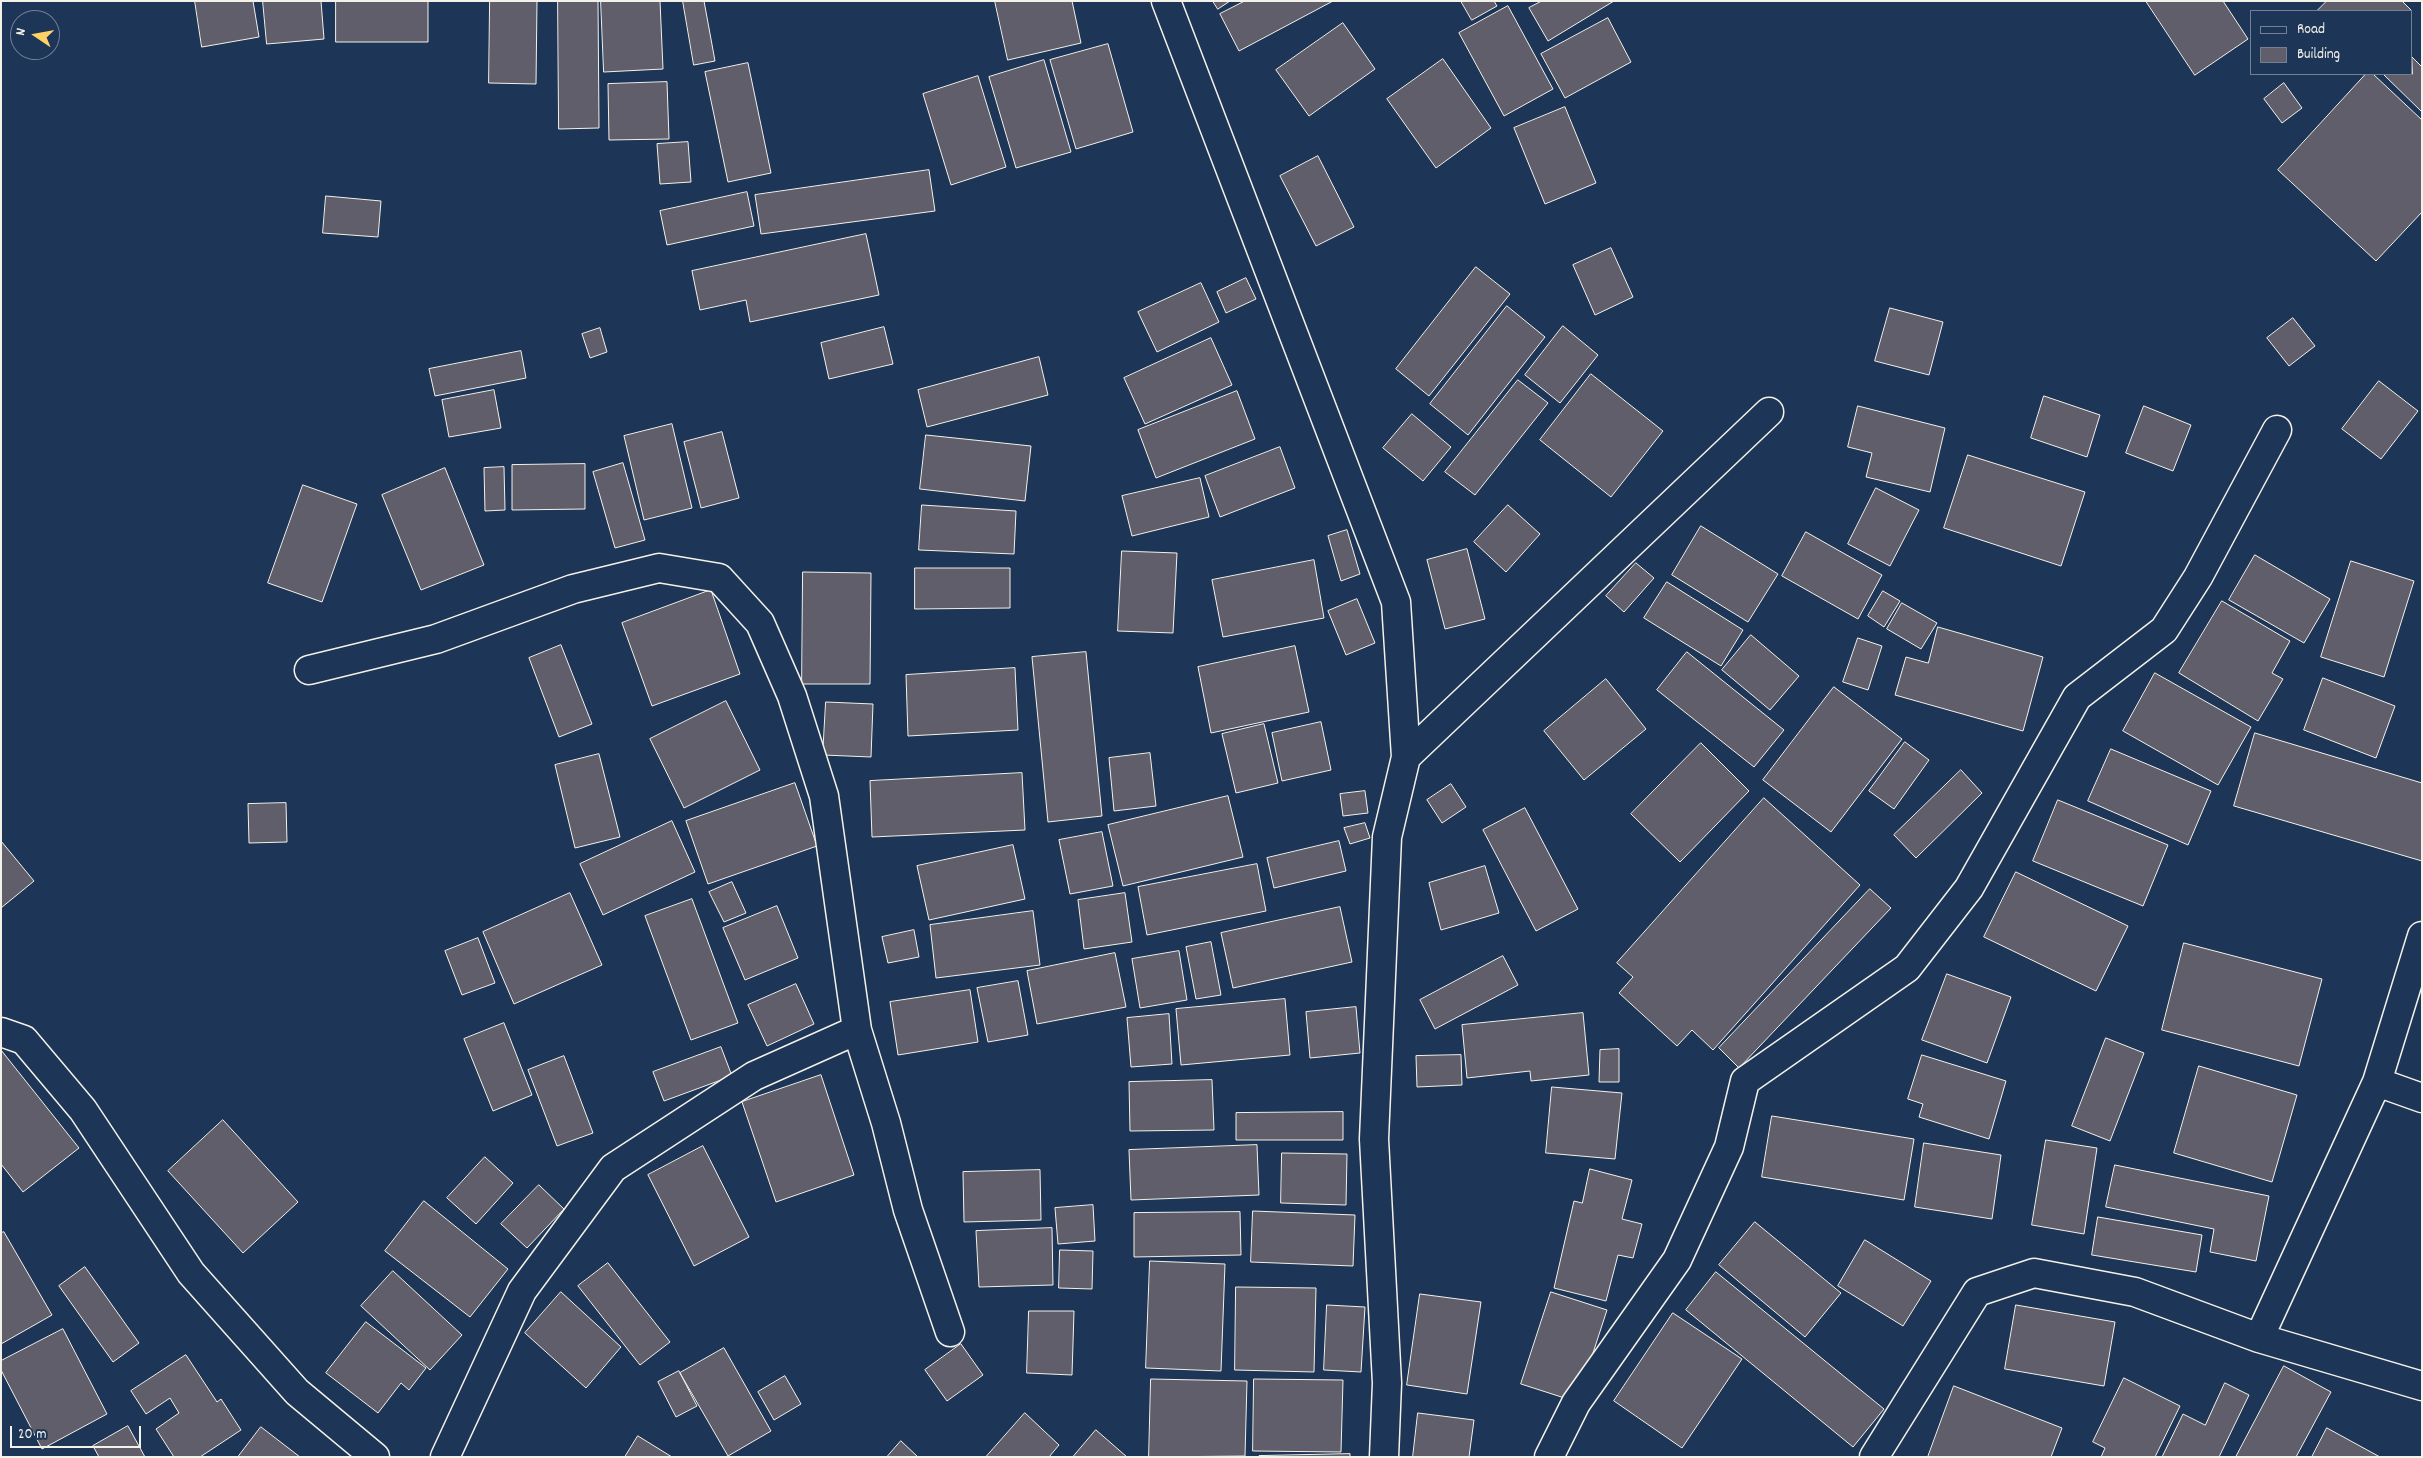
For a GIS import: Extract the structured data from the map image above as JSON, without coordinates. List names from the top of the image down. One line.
{"legend":["Road","Building"],"scale_bar":"20 m","north":"left"}
